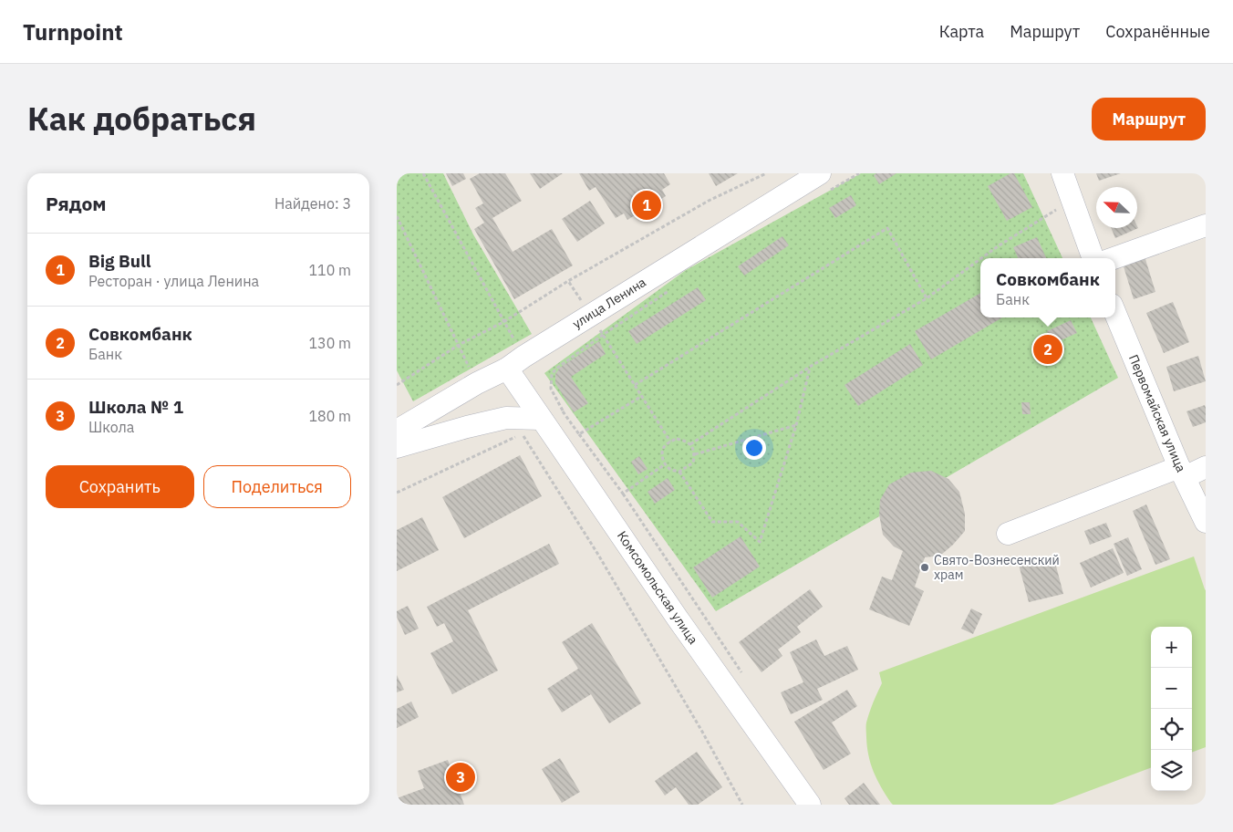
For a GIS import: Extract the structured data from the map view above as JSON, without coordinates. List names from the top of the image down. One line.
{"streets":{"street":["улица Ленина","Первомайская улица","Комсомольская улица"]},"crossings":[["улица Ленина","Комсомольская улица"]],"places":["Свято-Вознесенский храм"],"north":"top left","page":{"header":"Turnpoint","nav":["Карта","Маршрут","Сохранённые"],"title":"Как добраться","buttons":["Маршрут",["Сохранить","Поделиться"]],"heading":["Рядом","Найдено: 3"],"pins":["1","2","3"],"list":[{"mark":"1","name":"Big Bull","note":"Ресторан · улица Ленина","value":"110 m"},{"mark":"2","name":"Совкомбанк","note":"Банк","value":"130 m"},{"mark":"3","name":"Школа № 1","note":"Школа","value":"180 m"}],"popup":["Совкомбанк","Банк"],"map_buttons":["+","−"]}}
